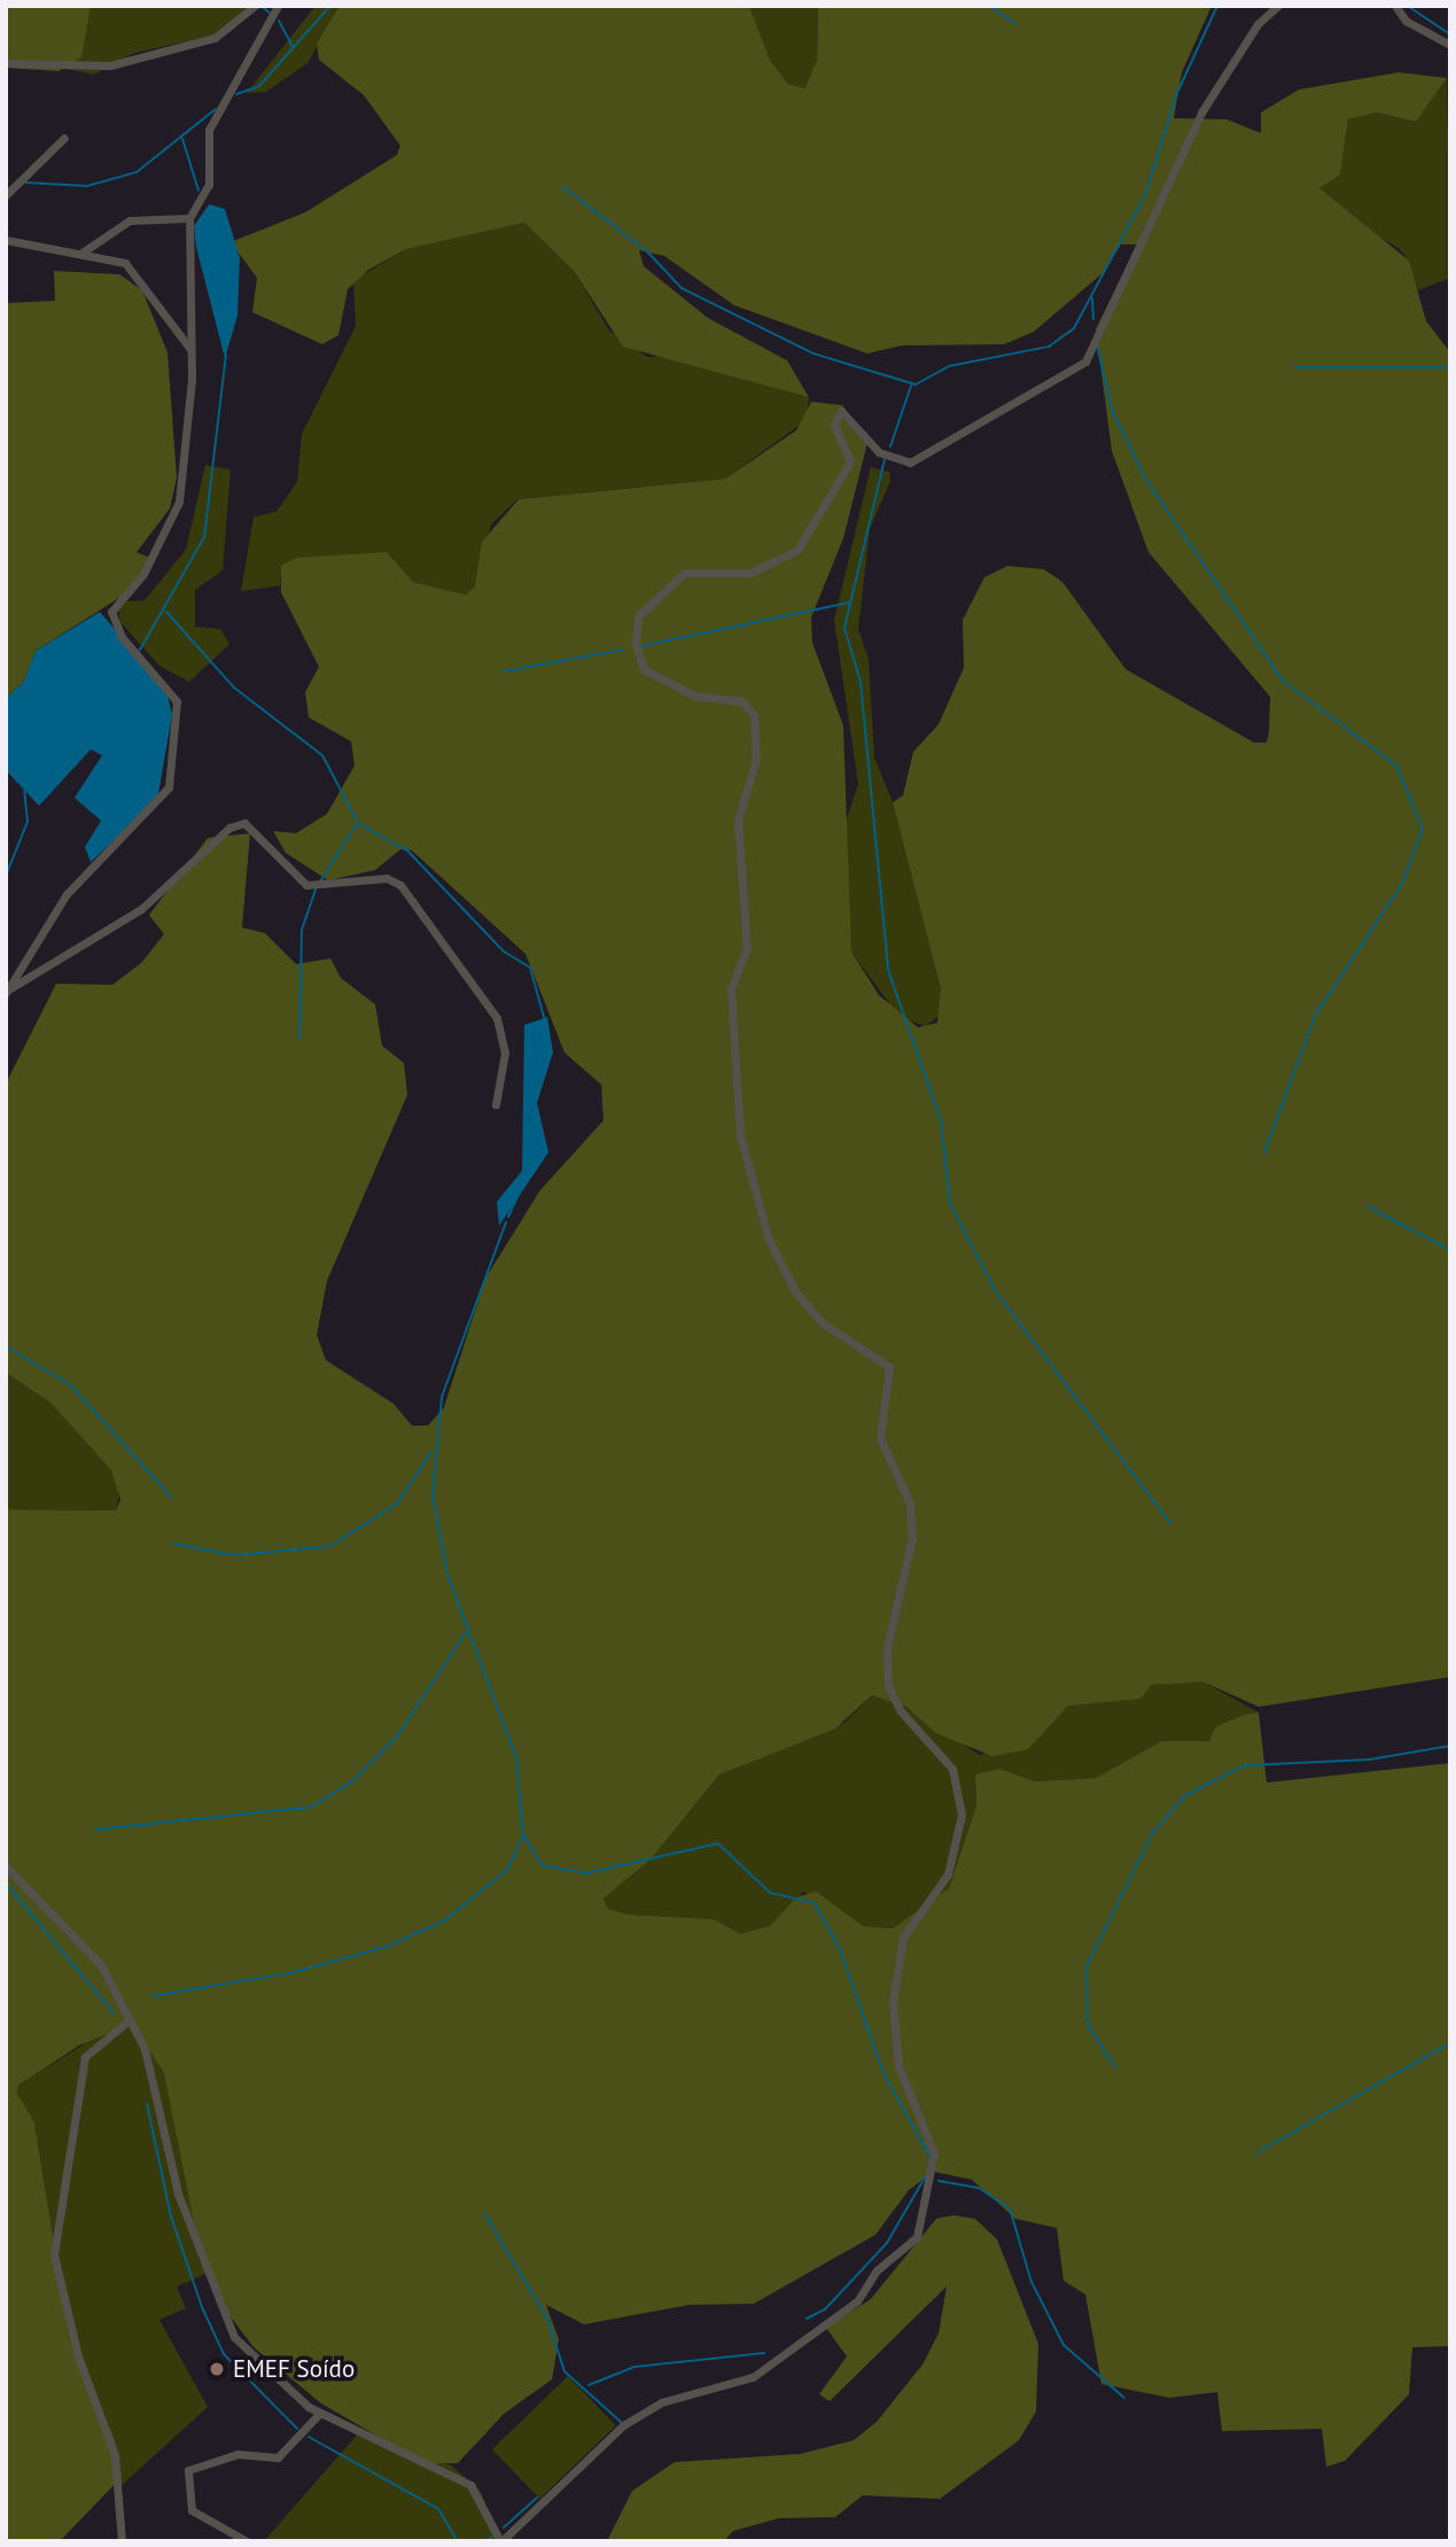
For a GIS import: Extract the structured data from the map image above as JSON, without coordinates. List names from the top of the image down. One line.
{"places":["EMEF Soído"]}
